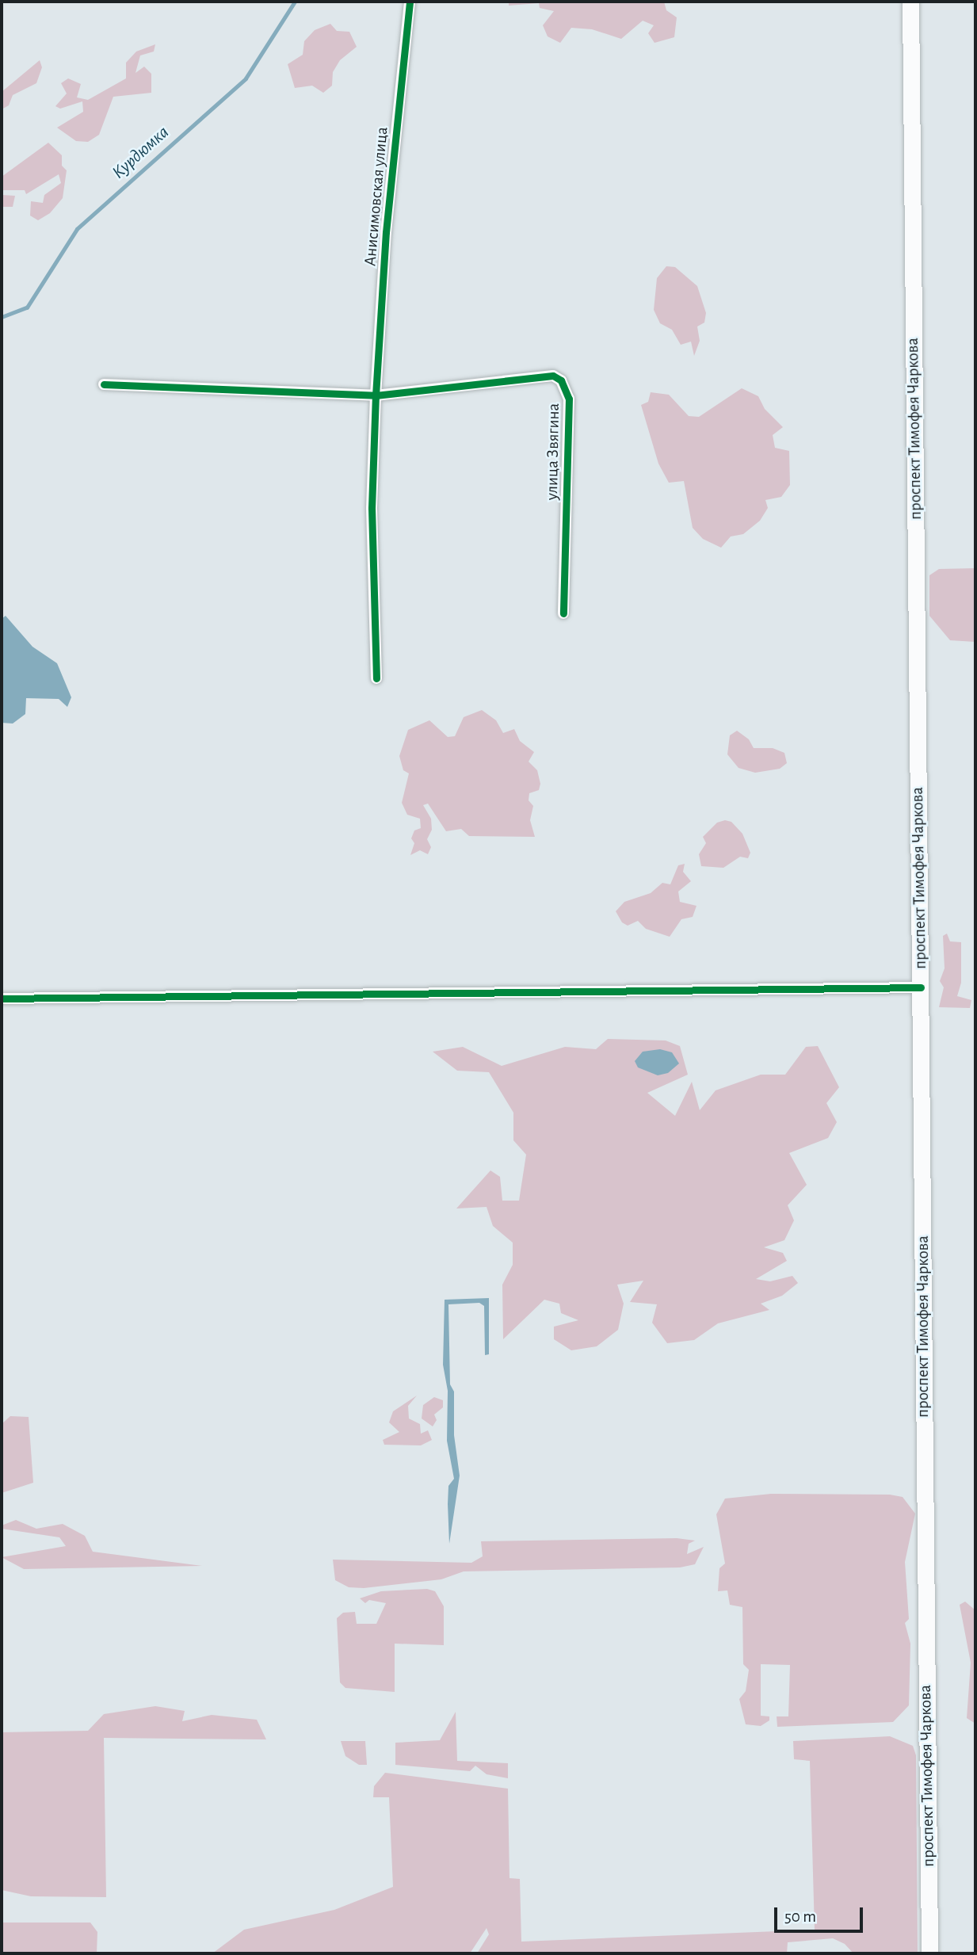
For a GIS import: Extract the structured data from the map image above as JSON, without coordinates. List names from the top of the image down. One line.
{"streets":{"main road":["проспект Тимофея Чаркова"],"street":["Анисимовская улица","улица Звягина"]},"crossings":[["Анисимовская улица","улица Звягина"]],"water":["Курдюмка"],"scale_bar":"50 m"}
